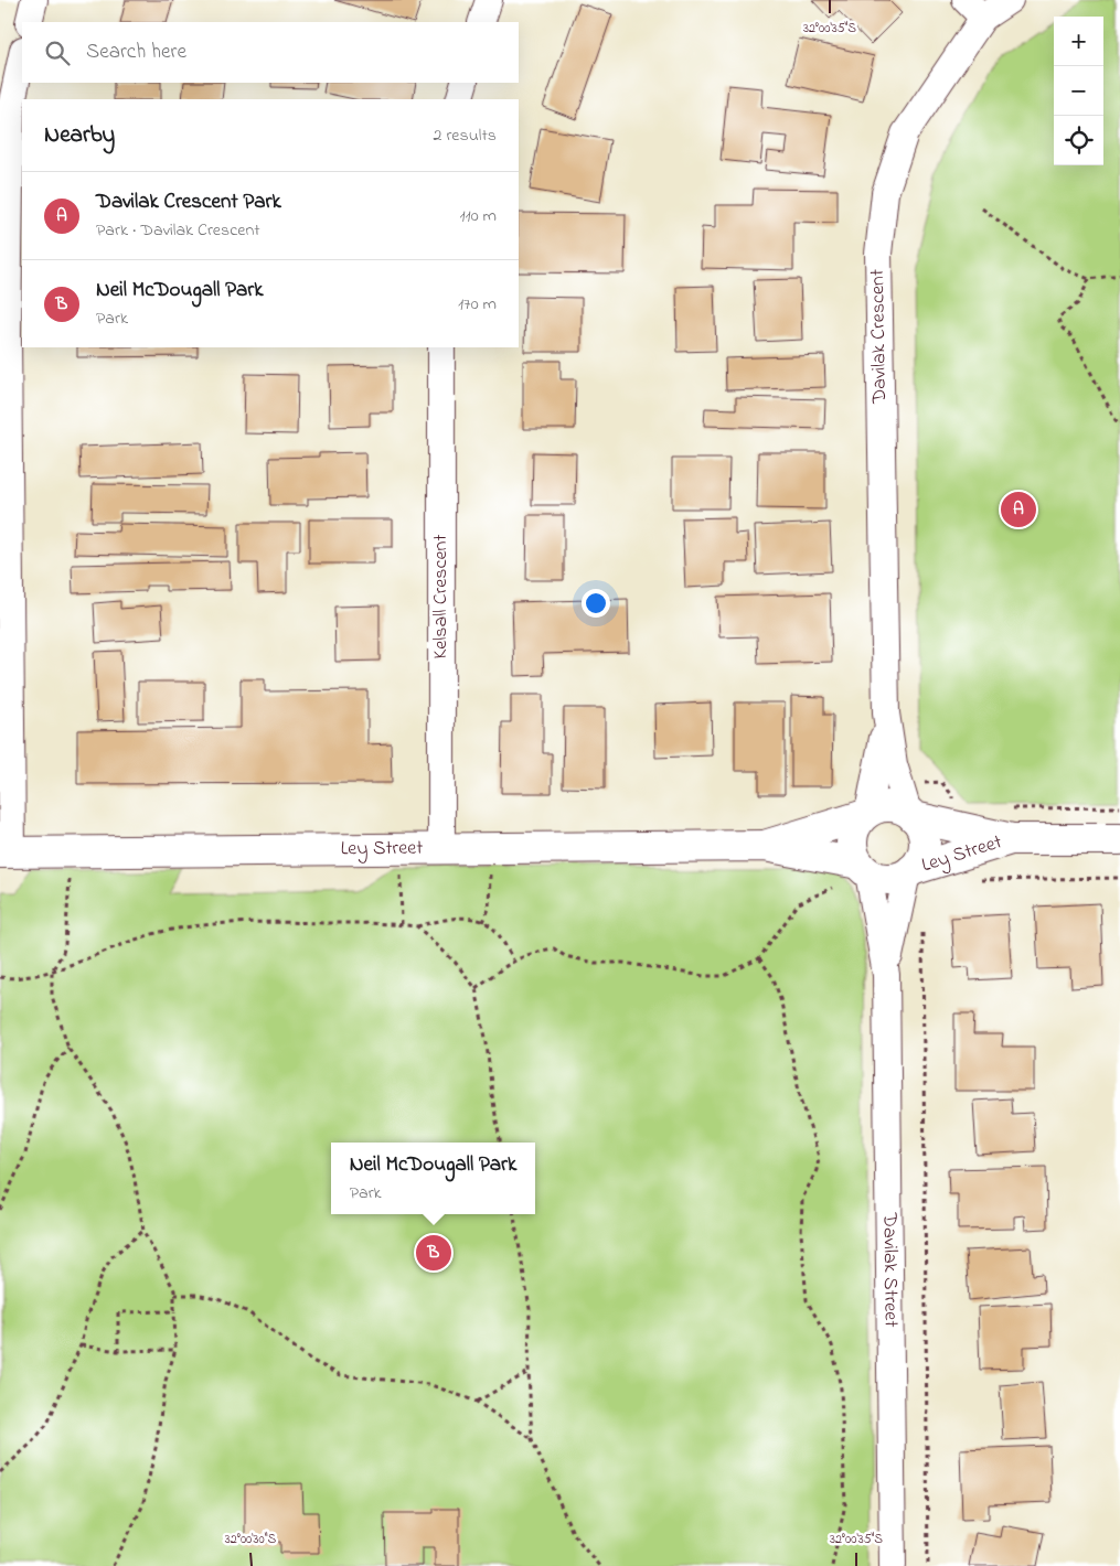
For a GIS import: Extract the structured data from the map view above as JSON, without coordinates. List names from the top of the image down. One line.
{"streets":{"street":["Davilak Crescent","Kelsall Crescent","Ley Street","Davilak Street"]},"crossings":[["Davilak Crescent","Ley Street"],["Davilak Crescent","Davilak Street"],["Kelsall Crescent","Ley Street"],["Ley Street","Davilak Street"]],"page":{"map_buttons":["+","−"],"search":"Search here","heading":["Nearby","2 results"],"list":[{"mark":"A","name":"Davilak Crescent Park","note":"Park · Davilak Crescent","value":"110 m"},{"mark":"B","name":"Neil McDougall Park","note":"Park","value":"170 m"}],"pins":["A","B"],"popup":["Neil McDougall Park","Park"]},"coordinates":["32°00'35\"S","32°00'30\"S"]}
